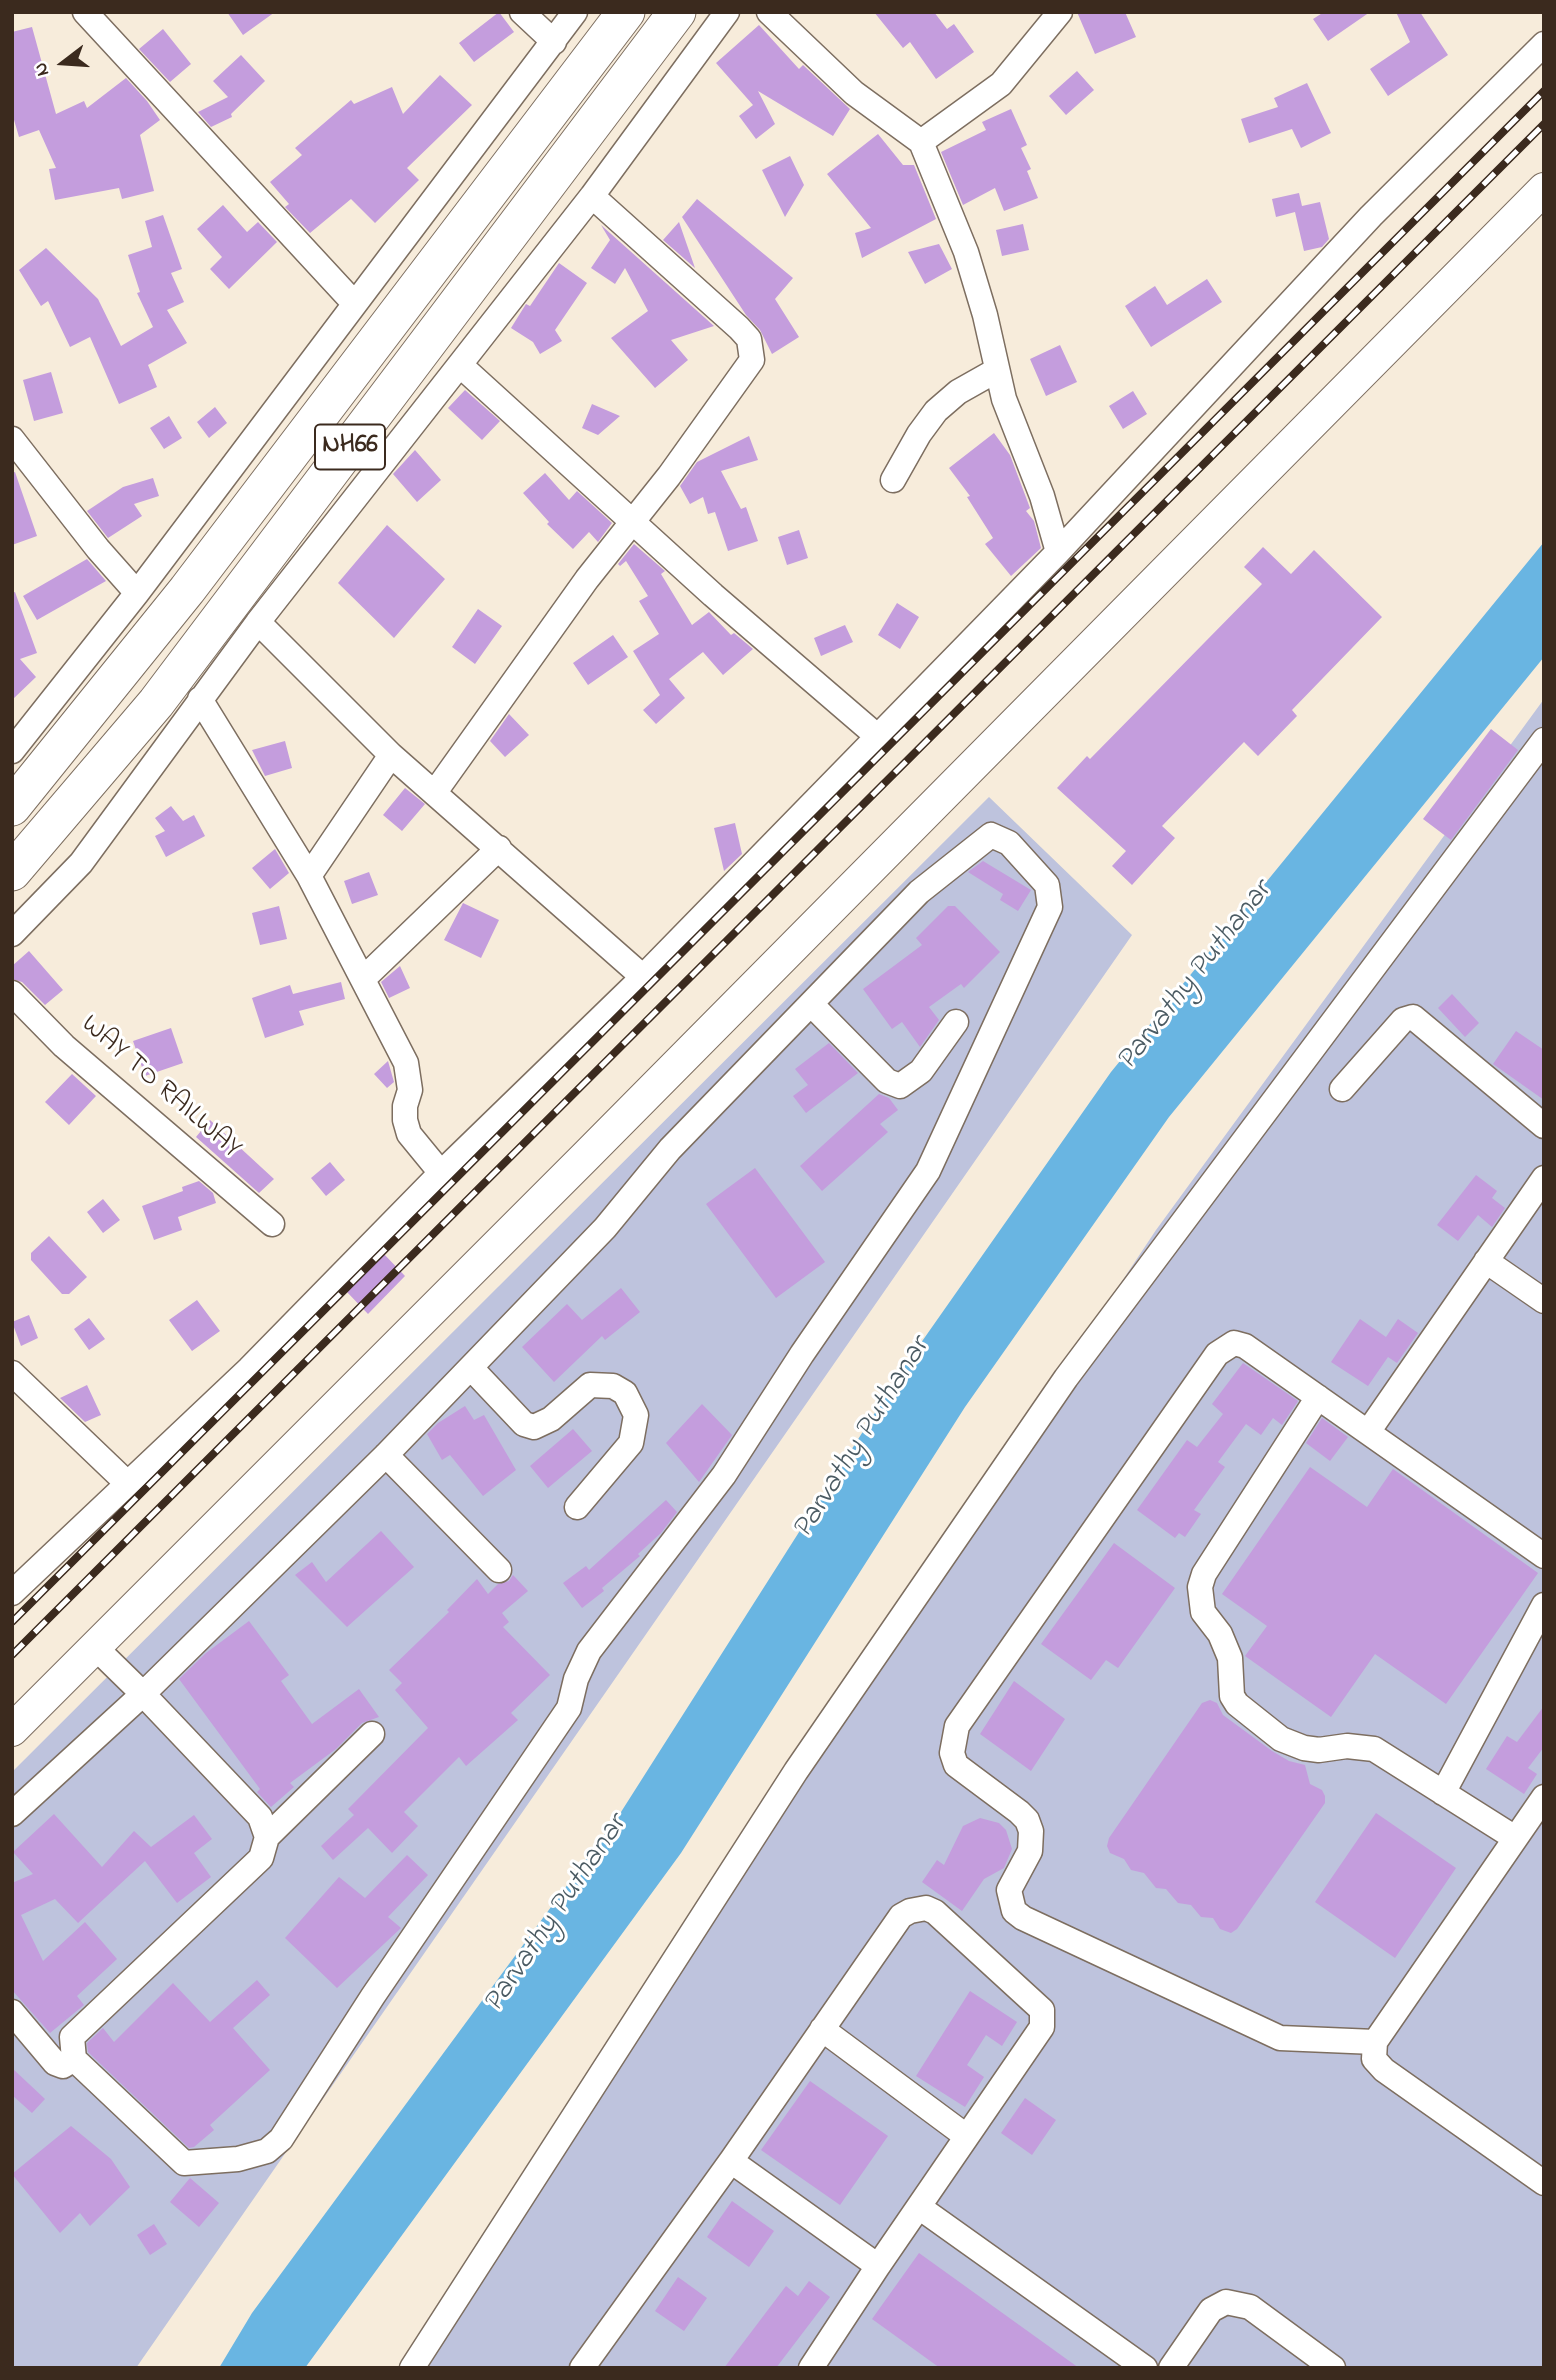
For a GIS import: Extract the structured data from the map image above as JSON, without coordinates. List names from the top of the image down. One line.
{"streets":{"highway":["NH66"],"street":["WAY TO RAILWAY"]},"water":["Parvathy Puthanar"],"north":"left"}
